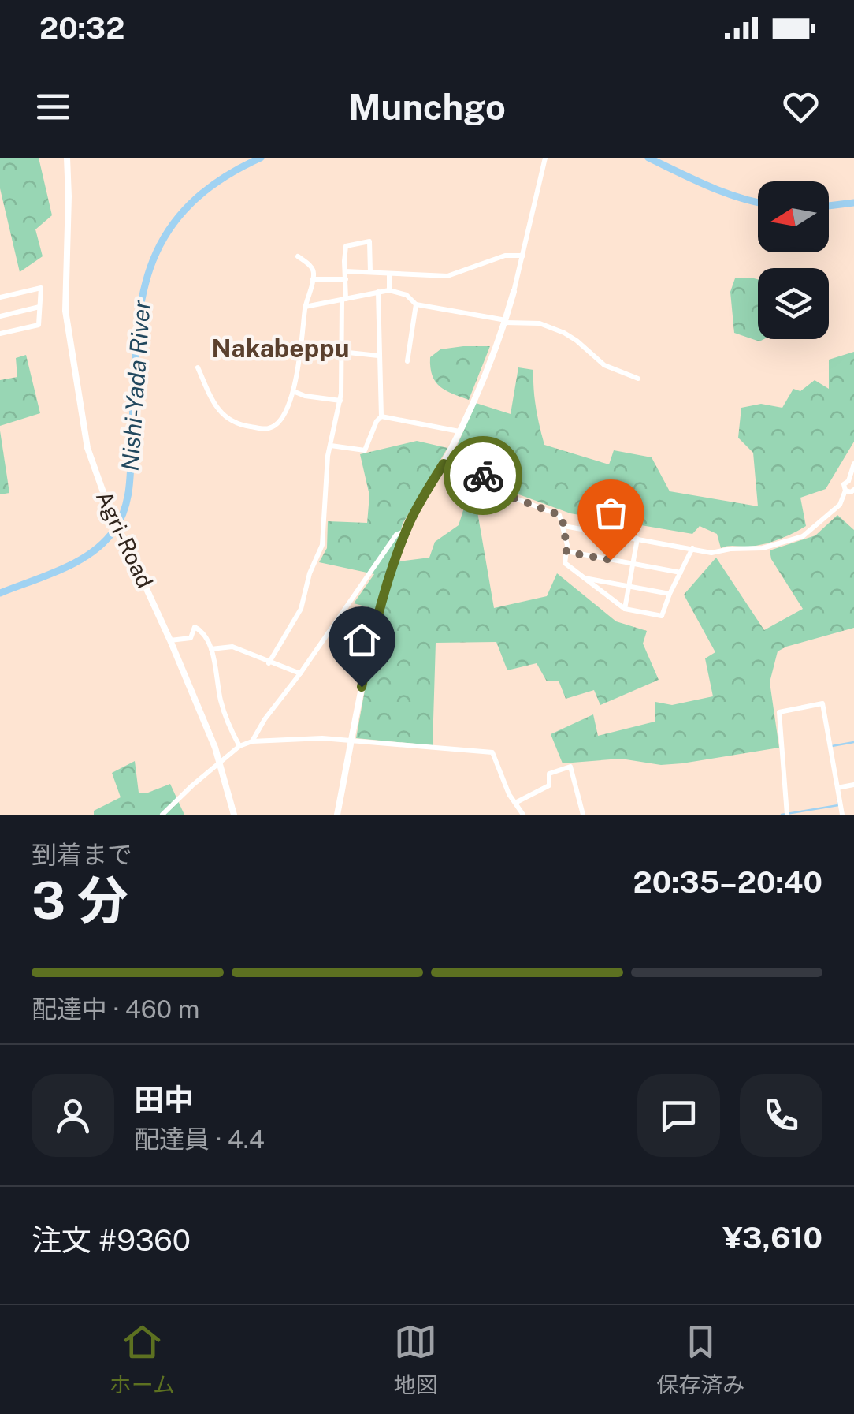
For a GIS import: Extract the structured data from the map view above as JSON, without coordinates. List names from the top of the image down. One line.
{"streets":{"street":["Agri-Road"]},"districts":["Nakabeppu"],"water":["Nishi-Yada River"],"north":"left","page":{"status":"20:32","header":"Munchgo","heading":["3 分","到着まで","20:35–20:40"],"panel":["田中","配達員 · 4.4","注文 #9360","¥3,610"],"bar":"配達中 · 460 m","tabs":["ホーム","地図","保存済み"]}}
